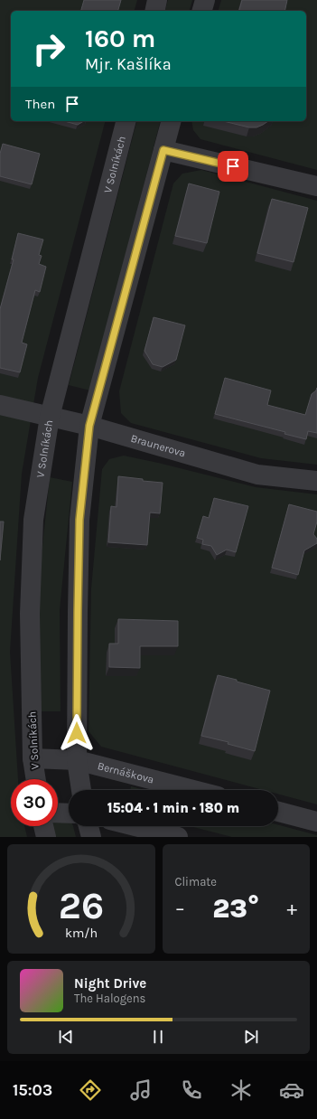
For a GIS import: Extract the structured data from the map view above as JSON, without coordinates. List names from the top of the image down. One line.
{"streets":{"street":["V Solníkách","Braunerova","Bernáškova"]},"crossings":[["V Solníkách","Braunerova"],["V Solníkách","Bernáškova"]],"page":{"turn":["160 m","Mjr. Kašlíka"],"then":"Then","limit":"30","trip":"15:04 · 1 min · 180 m","tile":"Climate","heat":["−","23°","+"],"song":["Night Drive","The Halogens"],"tabs":"15:03","gauge":["26","km/h"]}}
